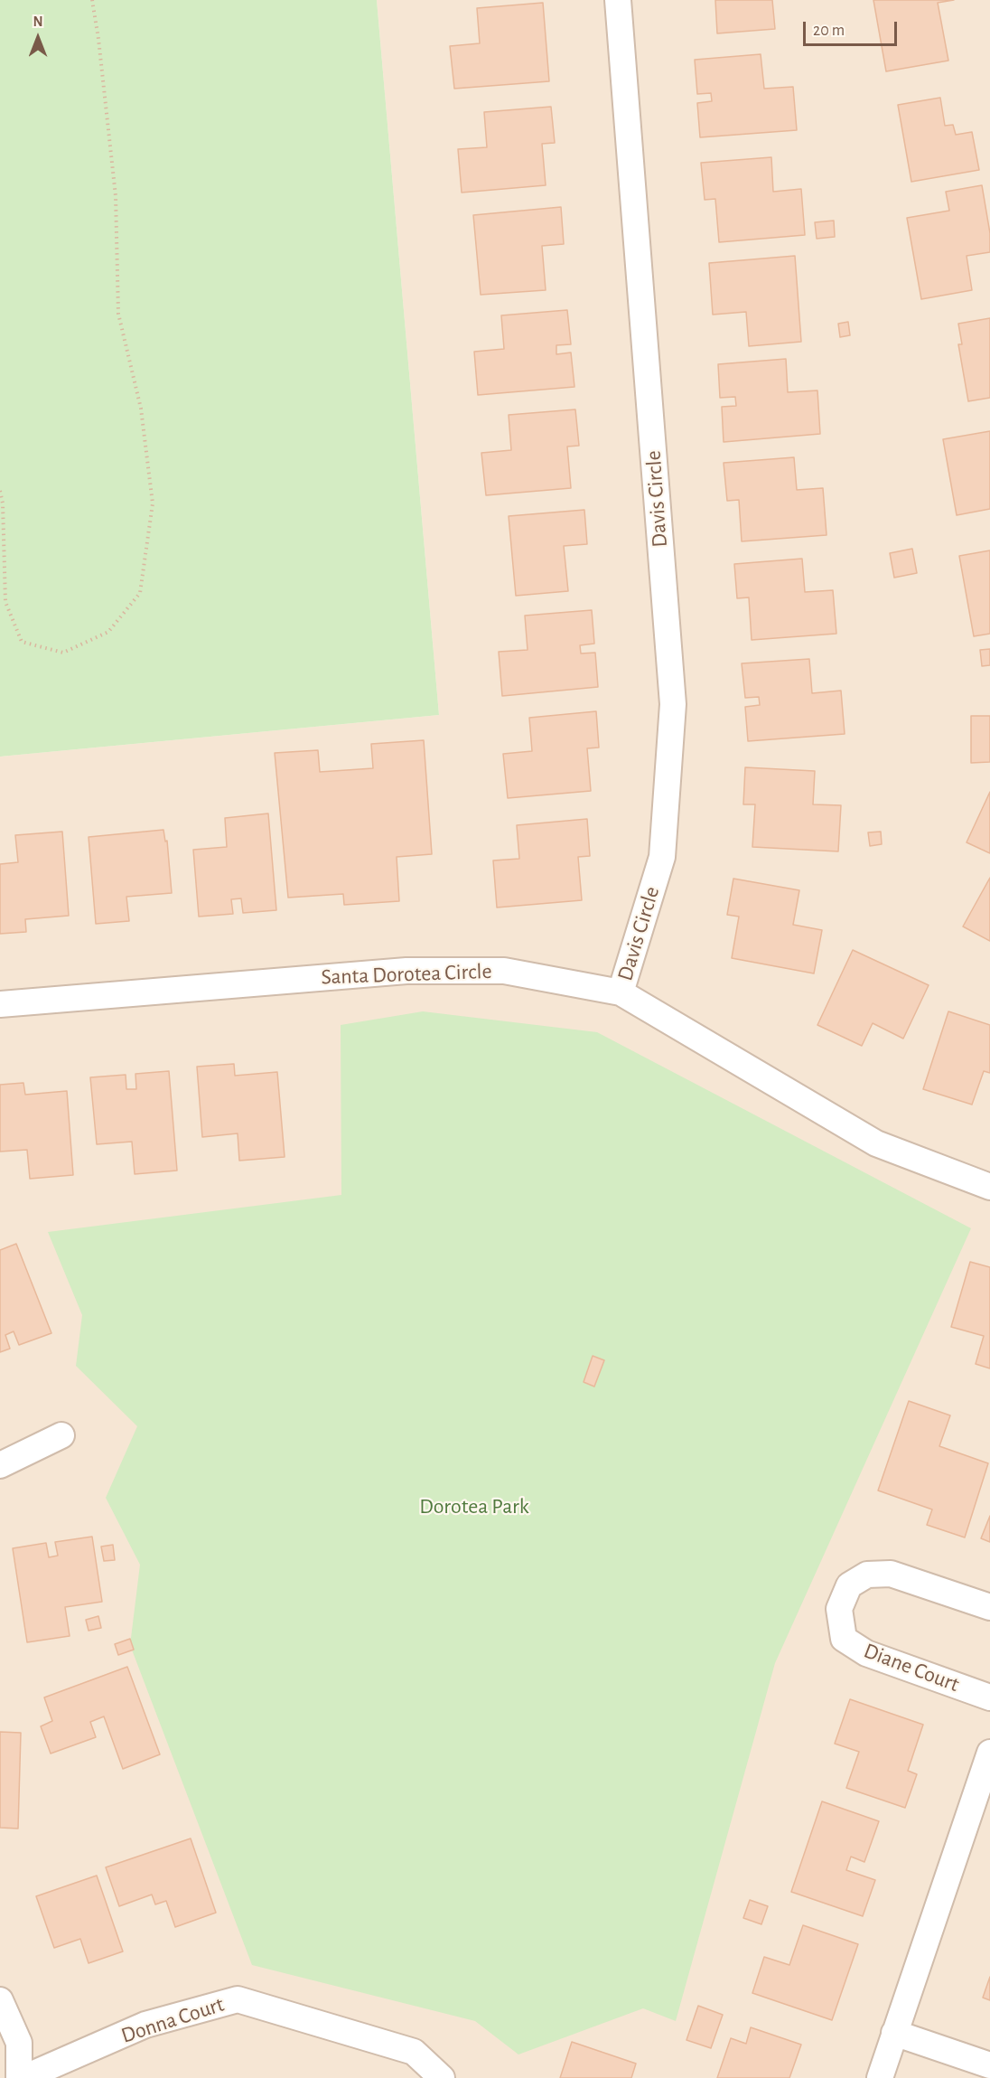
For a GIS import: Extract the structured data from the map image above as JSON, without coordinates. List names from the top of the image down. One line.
{"streets":{"street":["Davis Circle","Santa Dorotea Circle","Diane Court","Donna Court"]},"crossings":[["Davis Circle","Santa Dorotea Circle"]],"parks":["Dorotea Park"],"scale_bar":"20 m","north":"top"}
